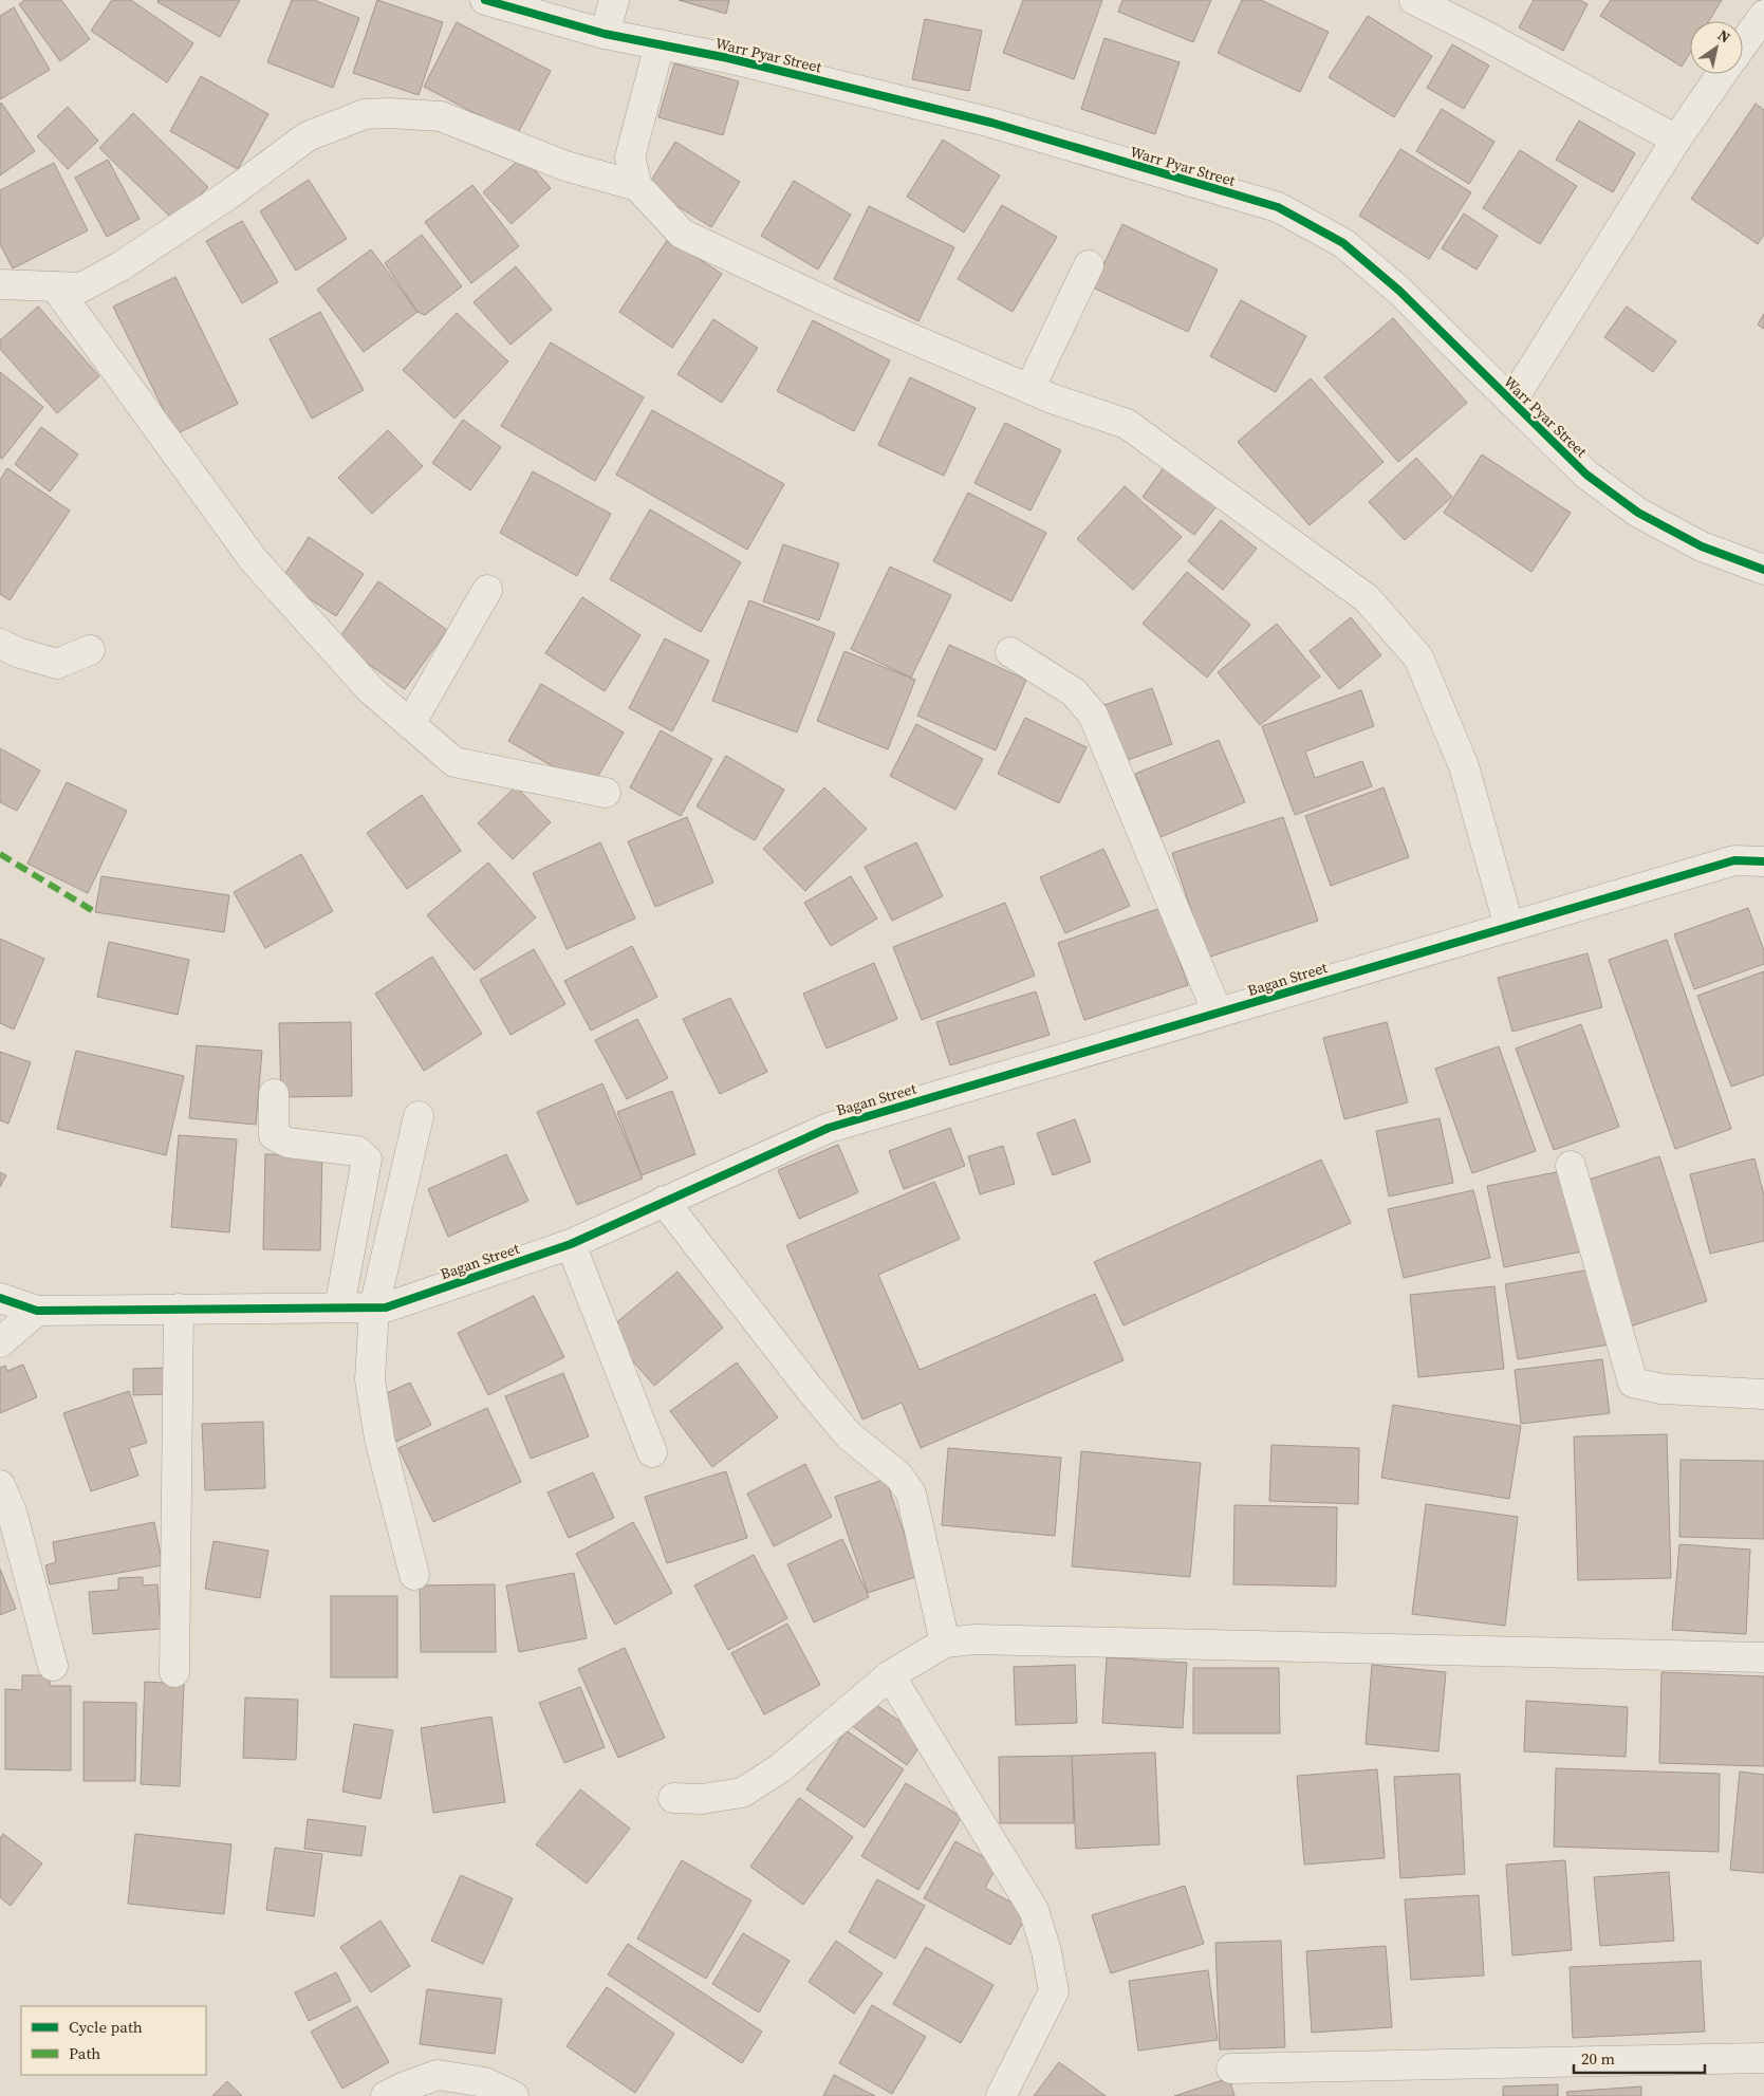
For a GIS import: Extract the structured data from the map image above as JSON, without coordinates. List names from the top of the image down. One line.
{"streets":{"street":["Warr Pyar Street","Bagan Street"]},"legend":["Cycle path","Path"],"scale_bar":"20 m","north":"top right"}
